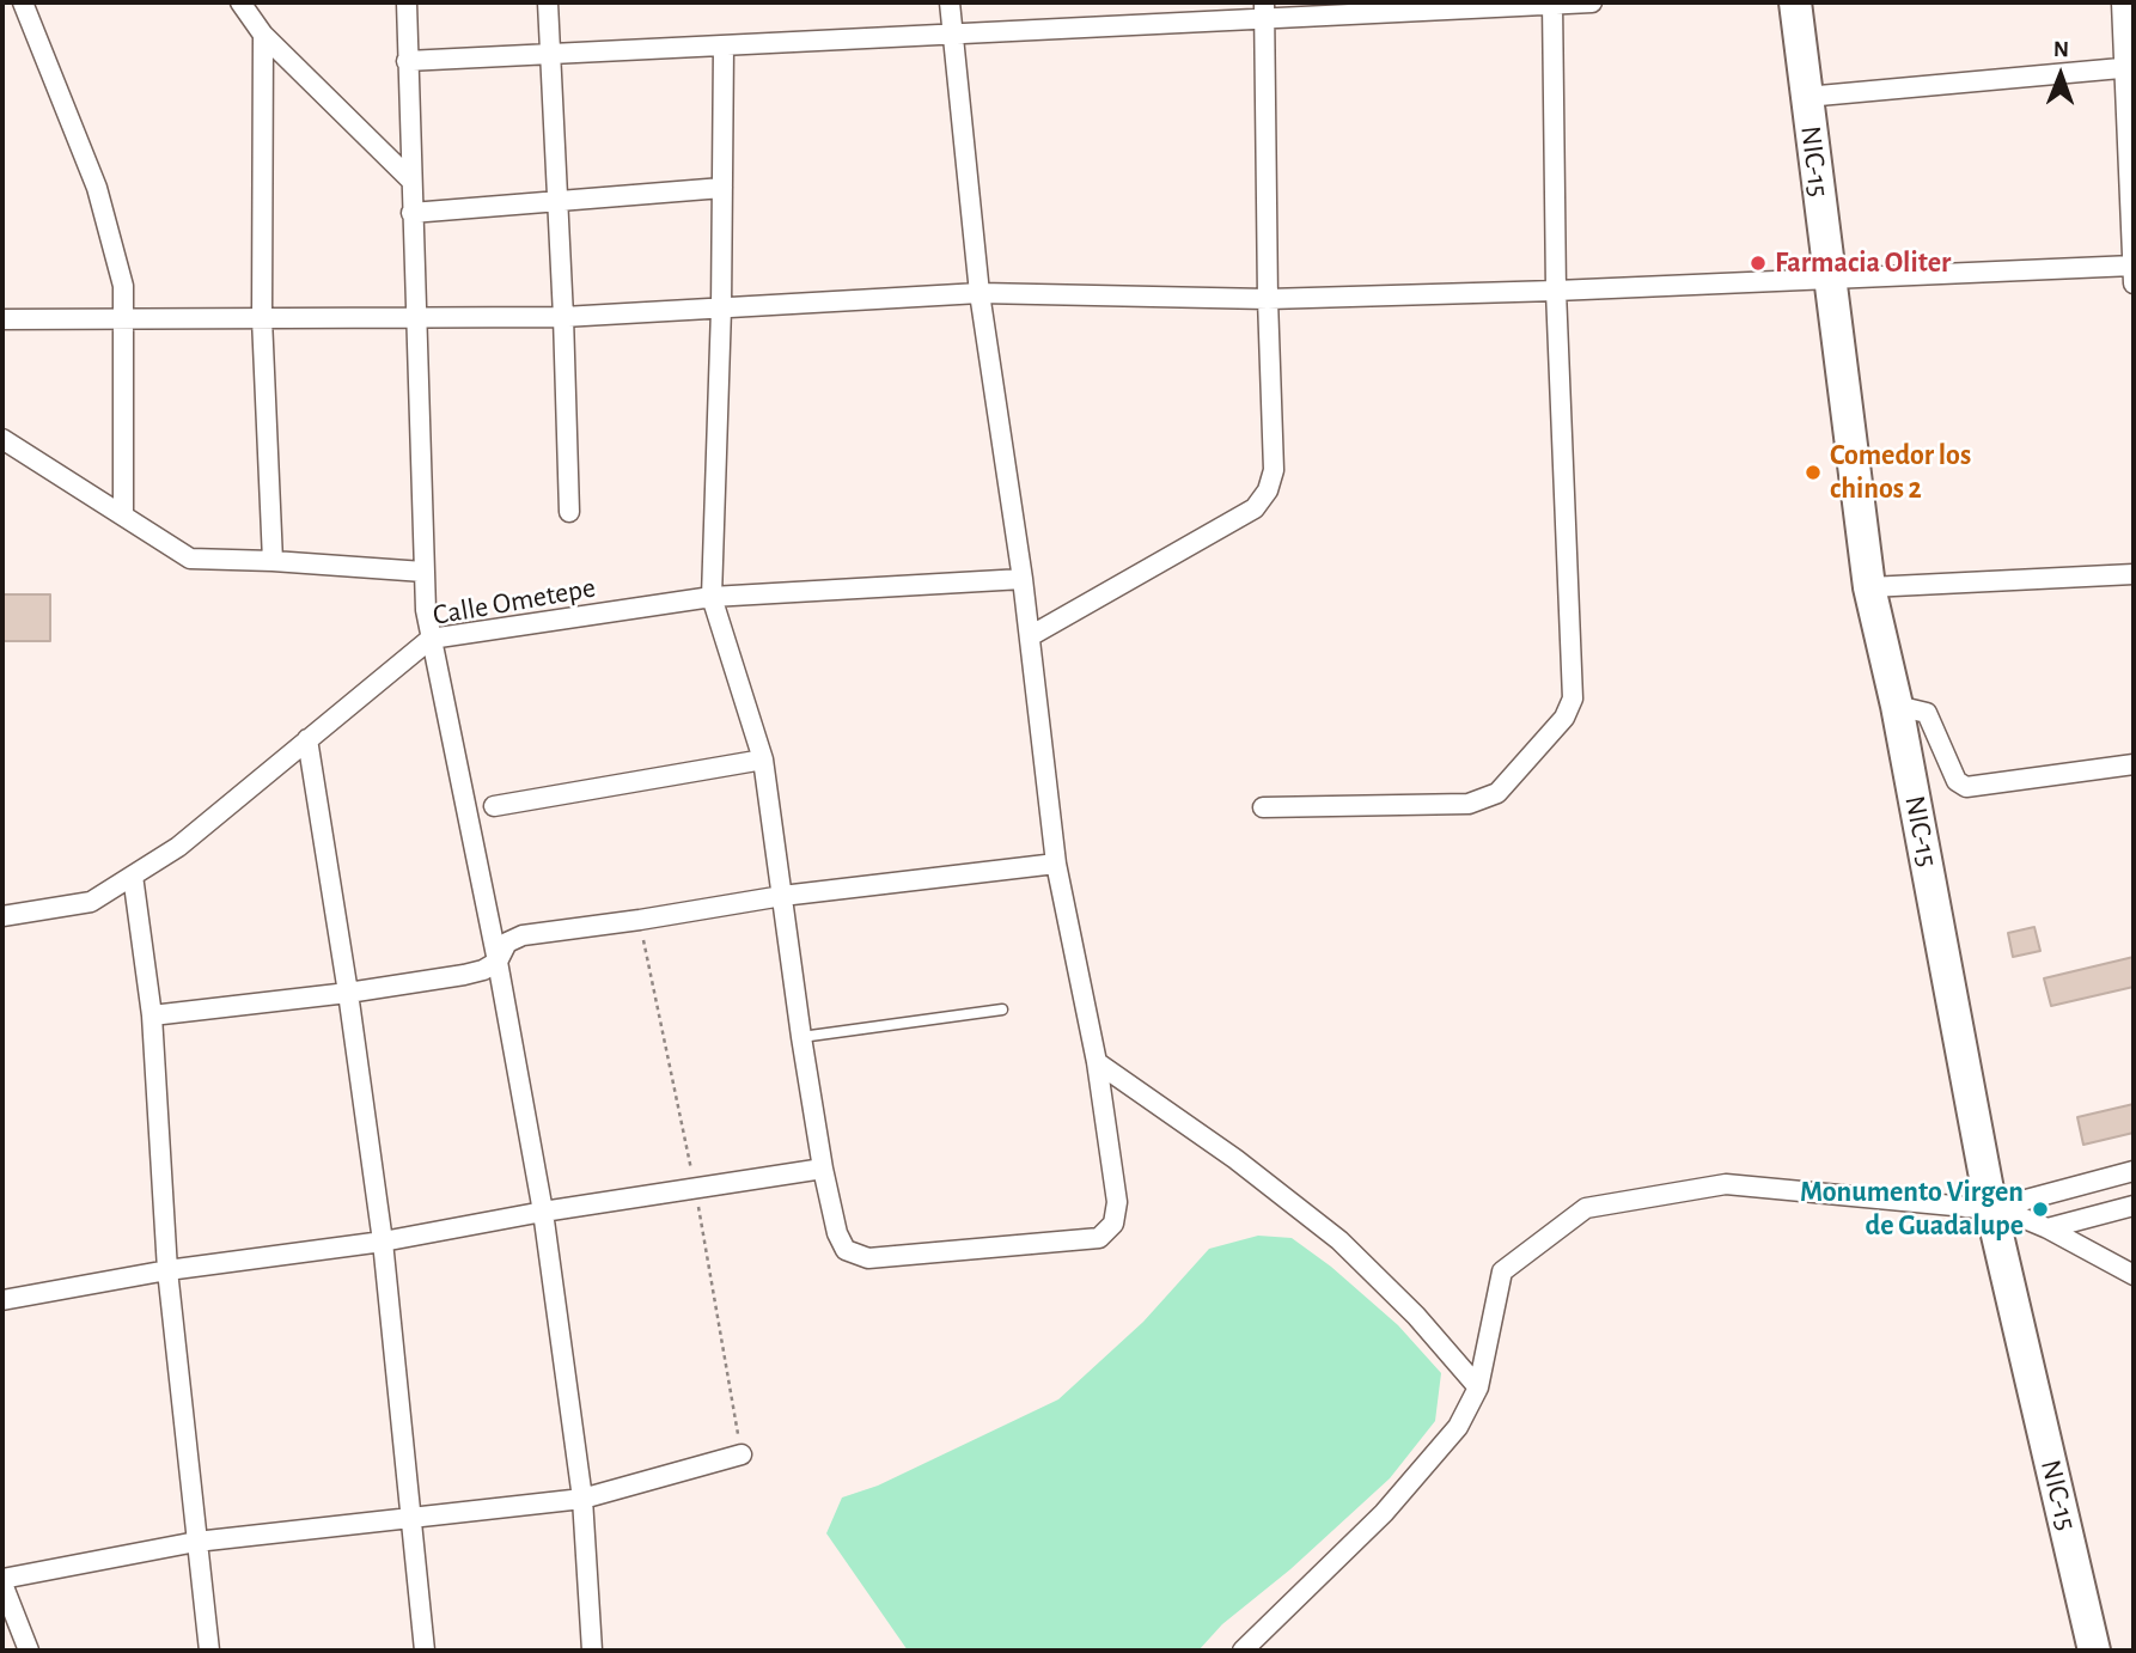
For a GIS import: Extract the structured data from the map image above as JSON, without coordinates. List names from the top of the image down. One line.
{"streets":{"highway":["NIC-15"],"street":["Calle Ometepe"]},"places":["Farmacia Oliter","Comedor los chinos 2","Monumento Virgen de Guadalupe"],"north":"top"}
